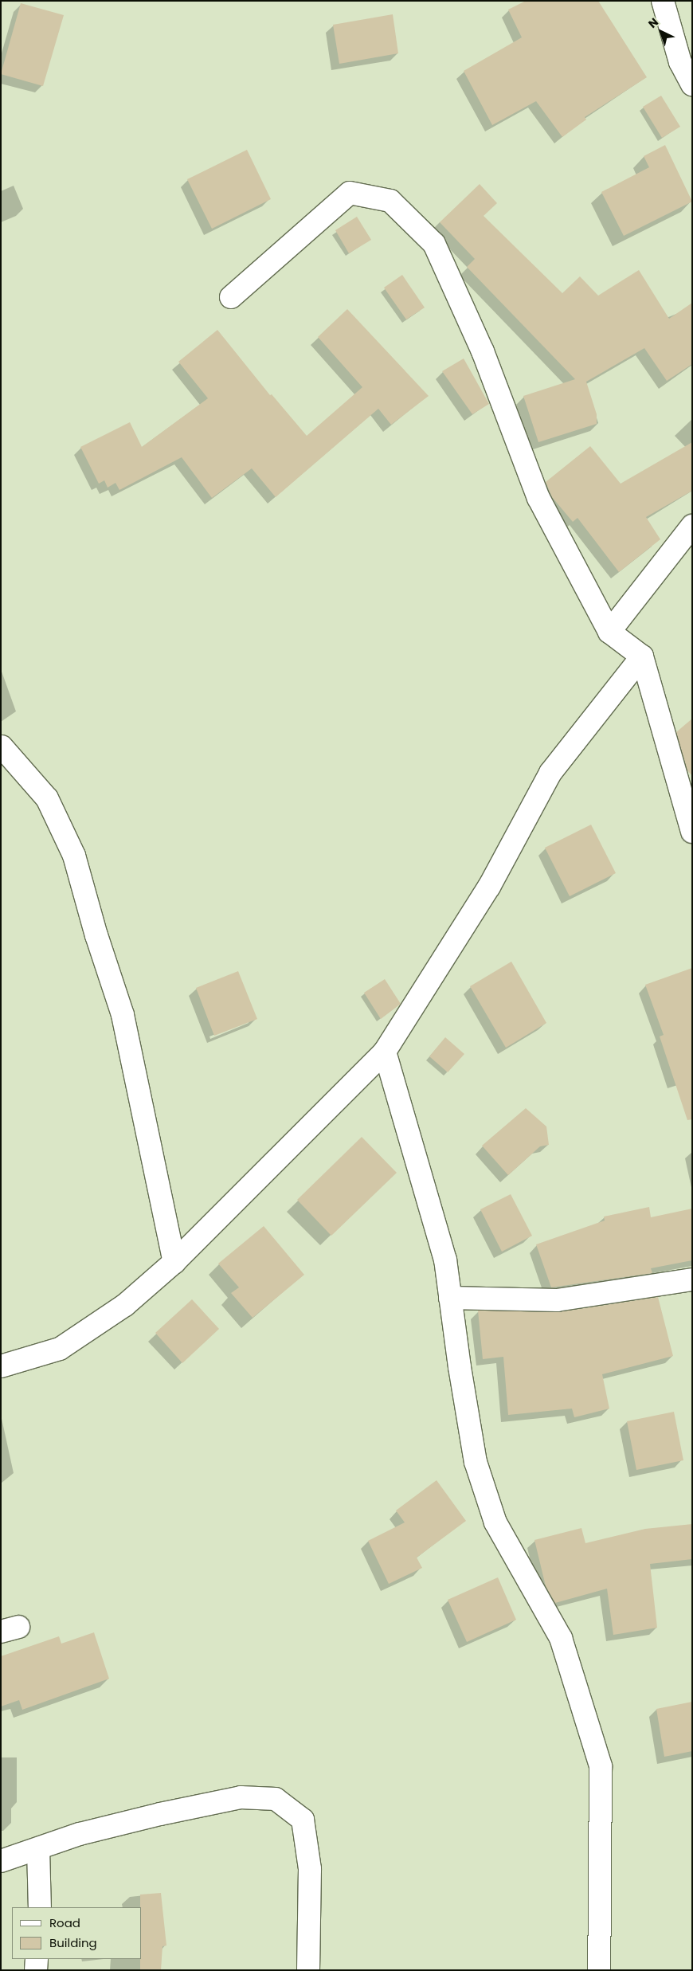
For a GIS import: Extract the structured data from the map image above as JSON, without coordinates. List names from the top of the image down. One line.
{"legend":["Road","Building"],"north":"top left"}
